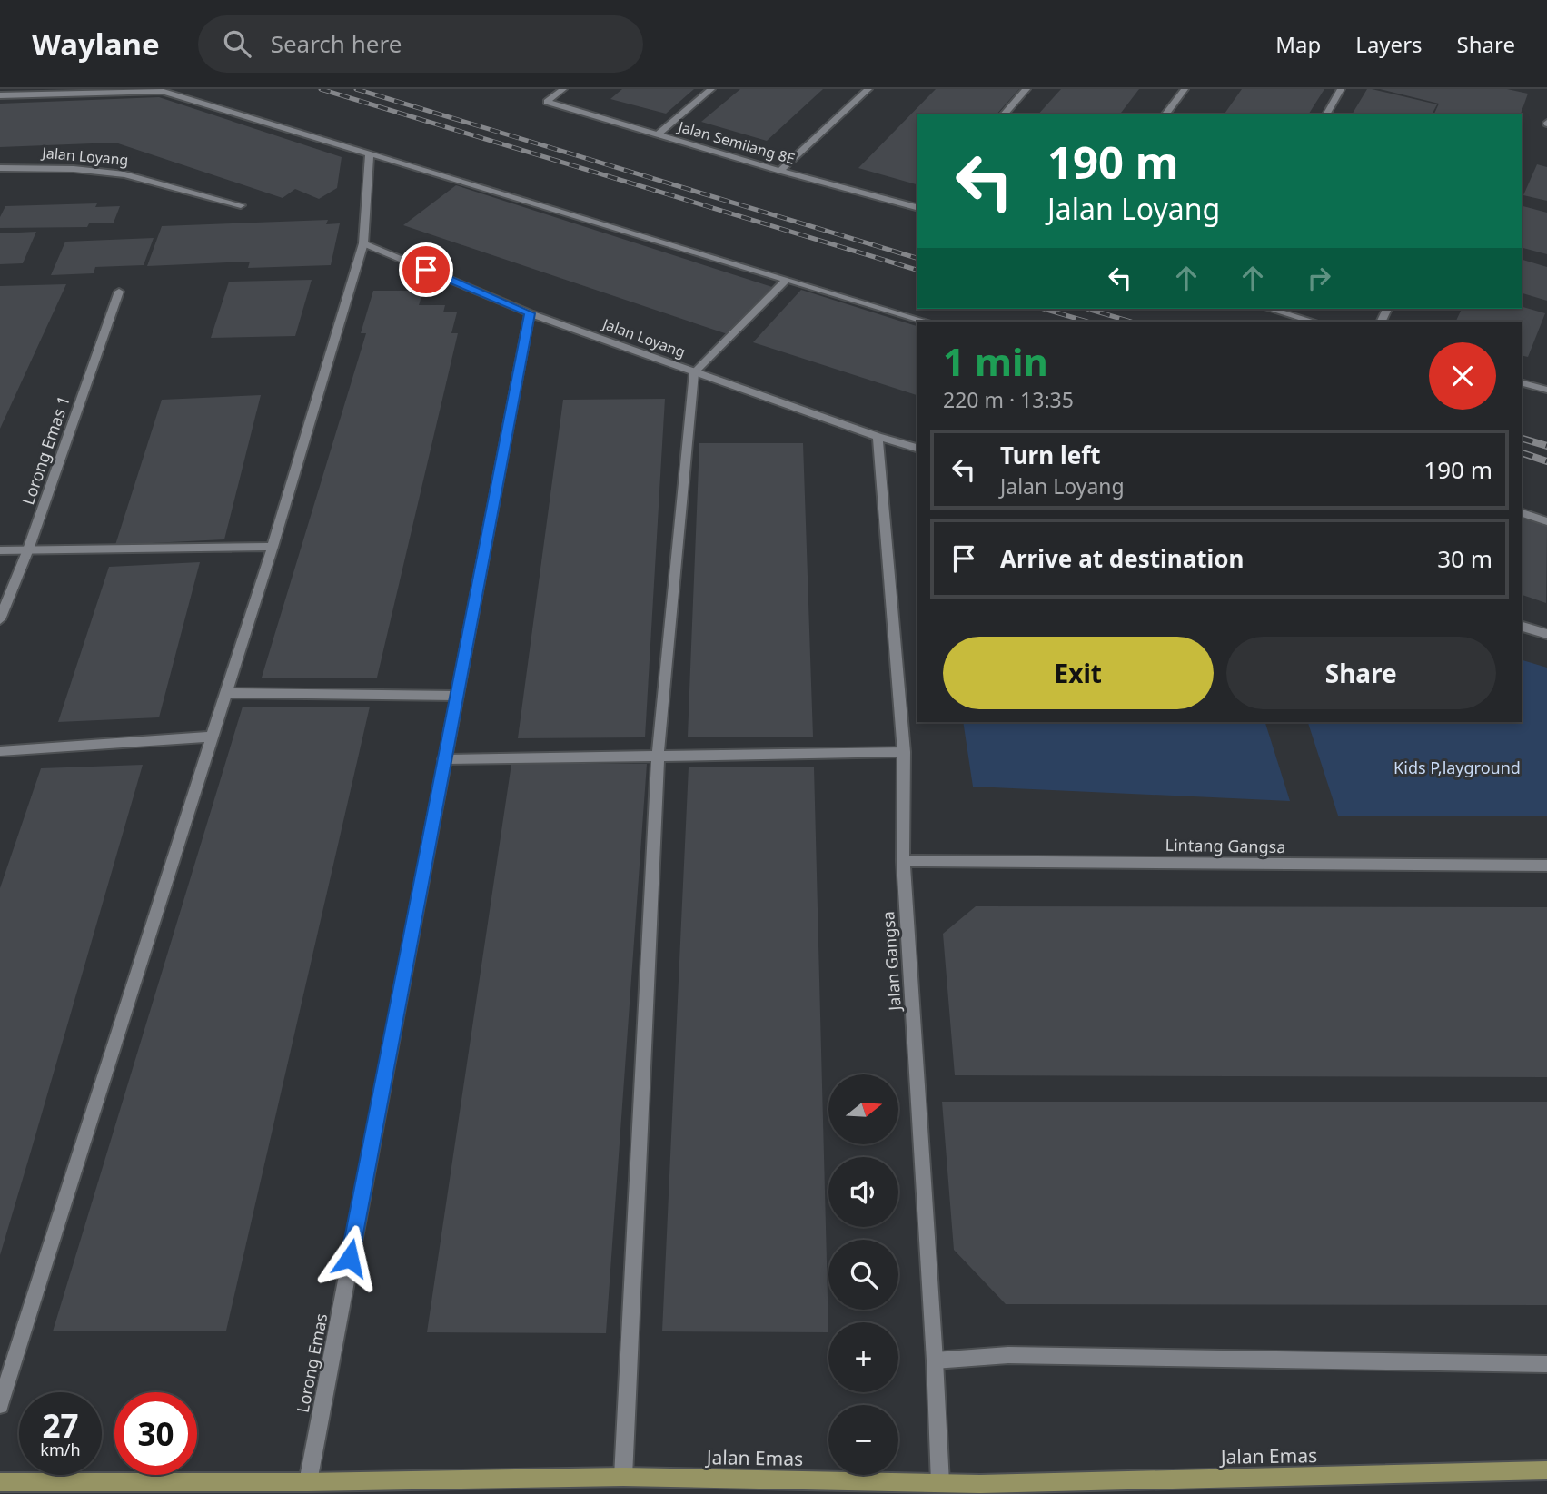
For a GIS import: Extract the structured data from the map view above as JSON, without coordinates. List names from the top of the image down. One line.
{"streets":{"street":["Jalan Semilang 8E","Jalan Loyang","Lorong Emas 1","Lintang Gangsa","Jalan Gangsa","Lorong Emas","Jalan Emas"]},"crossings":[["Jalan Loyang","Jalan Gangsa"],["Jalan Loyang","Lorong Emas"],["Lintang Gangsa","Jalan Gangsa"],["Jalan Gangsa","Jalan Emas"],["Lorong Emas","Jalan Emas"]],"parks":["Kids P,layground"],"north":"right","page":{"header":"Waylane","search":"Search here","nav":["Map","Layers","Share"],"turn":["190 m","Jalan Loyang"],"heading":["1 min","220 m · 13:35"],"list":[{"name":"Turn left","note":"Jalan Loyang","value":"190 m"},{"name":"Arrive at destination","value":"30 m"}],"buttons":["Exit","Share"],"map_buttons":["+","−"],"speed":"27 km/h","limit":"30"}}
